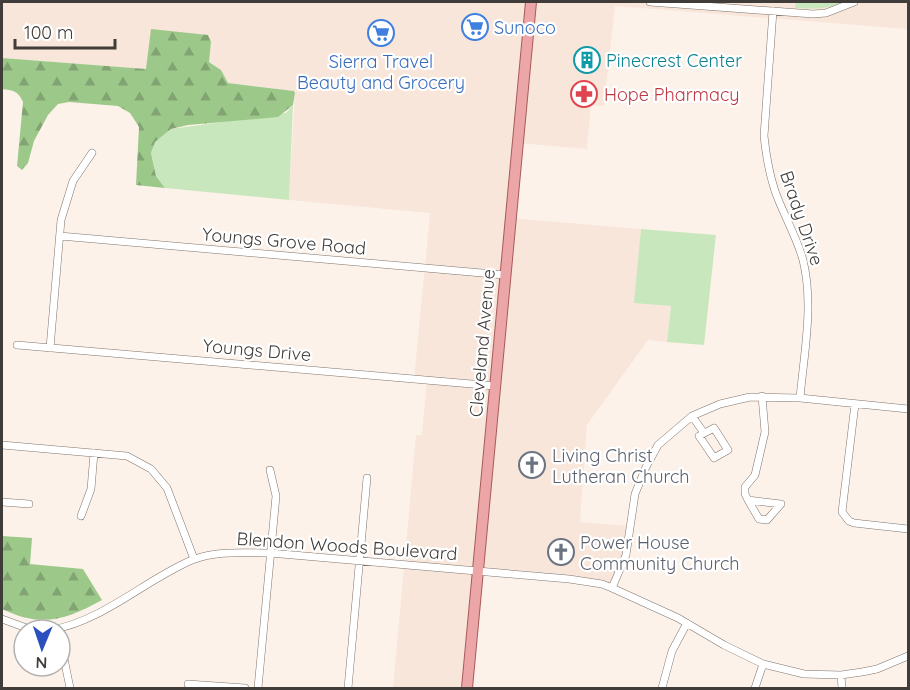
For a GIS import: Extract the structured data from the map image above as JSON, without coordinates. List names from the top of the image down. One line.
{"streets":{"main road":["Cleveland Avenue"],"street":["Brady Drive","Youngs Grove Road","Youngs Drive","Blendon Woods Boulevard"]},"crossings":[["Youngs Grove Road","Cleveland Avenue"],["Cleveland Avenue","Youngs Drive"],["Cleveland Avenue","Blendon Woods Boulevard"]],"places":{"supermarket":["Sunoco","Sierra Travel Beauty and Grocery"],"building":["Pinecrest Center"],"pharmacy":["Hope Pharmacy"],"church":["Living Christ Lutheran Church","Power House Community Church"]},"scale_bar":"100 m","north":"bottom"}
